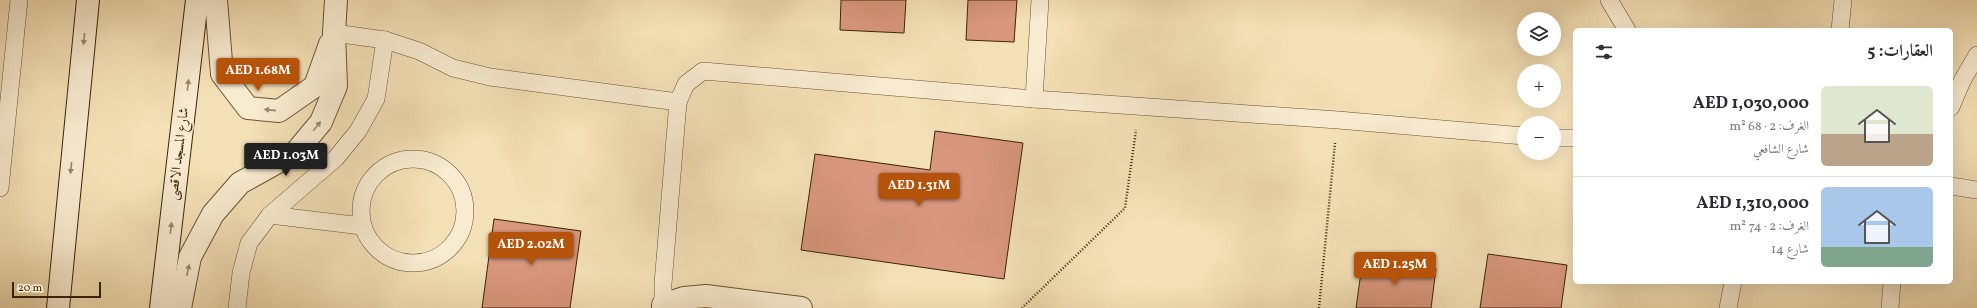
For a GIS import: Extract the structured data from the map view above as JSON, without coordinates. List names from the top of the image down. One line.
{"streets":{"street":["شارع المسجد الاقصى"]},"scale_bar":"20 m","page":{"map_buttons":["+","−"],"heading":"العقارات: 5","price":["AED 1.68M","AED 1.03M","AED 1.31M","AED 2.02M","AED 1.25M"],"list":[{"name":"AED 1,030,000","note":"الغرف: 2 · 68 m² · شارع الشافعي"},{"name":"AED 1,310,000","note":"الغرف: 2 · 74 m² · شارع 14"}],"scale":"20 m"}}
